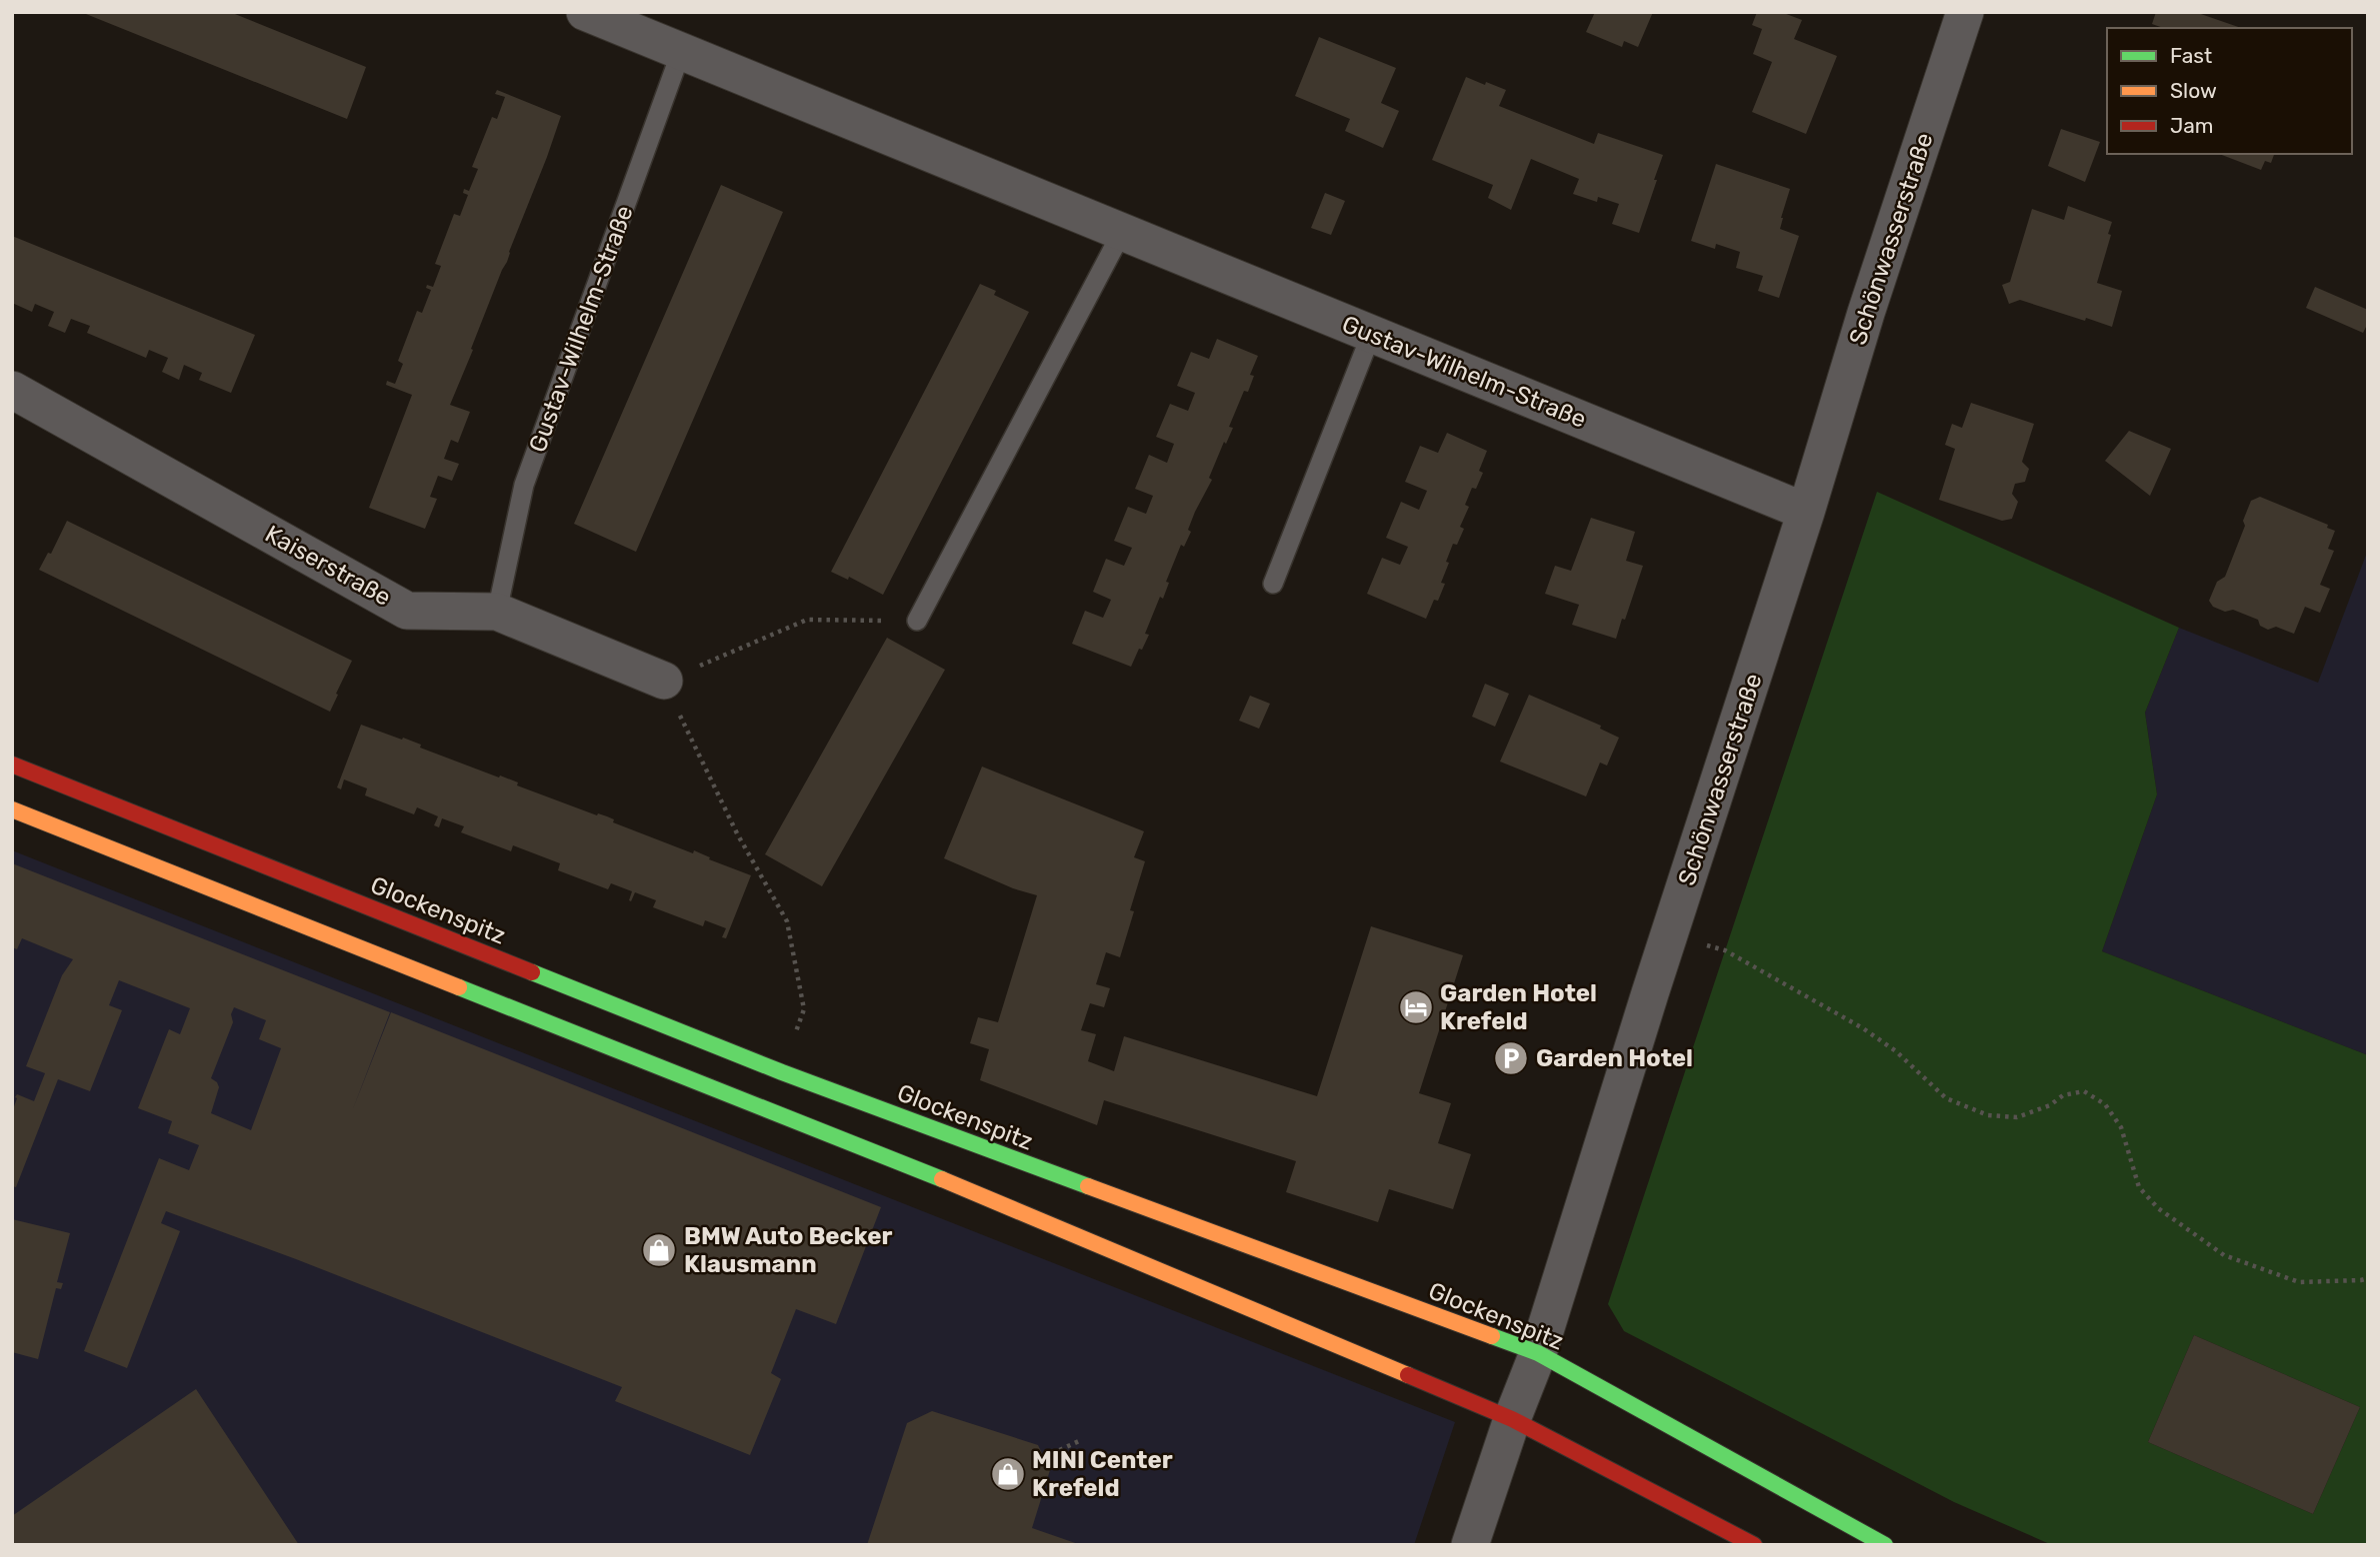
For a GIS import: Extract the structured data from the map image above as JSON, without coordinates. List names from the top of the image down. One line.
{"streets":{"main road":["Glockenspitz"],"street":["Schönwasserstraße","Gustav-Wilhelm-Straße","Kaiserstraße"]},"crossings":[["Schönwasserstraße","Gustav-Wilhelm-Straße"],["Schönwasserstraße","Glockenspitz"],["Gustav-Wilhelm-Straße","Kaiserstraße"]],"places":{"hotel":["Garden Hotel Krefeld"],"parking":["Garden Hotel"],"shop":["BMW Auto Becker Klausmann","MINI Center Krefeld"]},"legend":["Fast","Slow","Jam"]}
